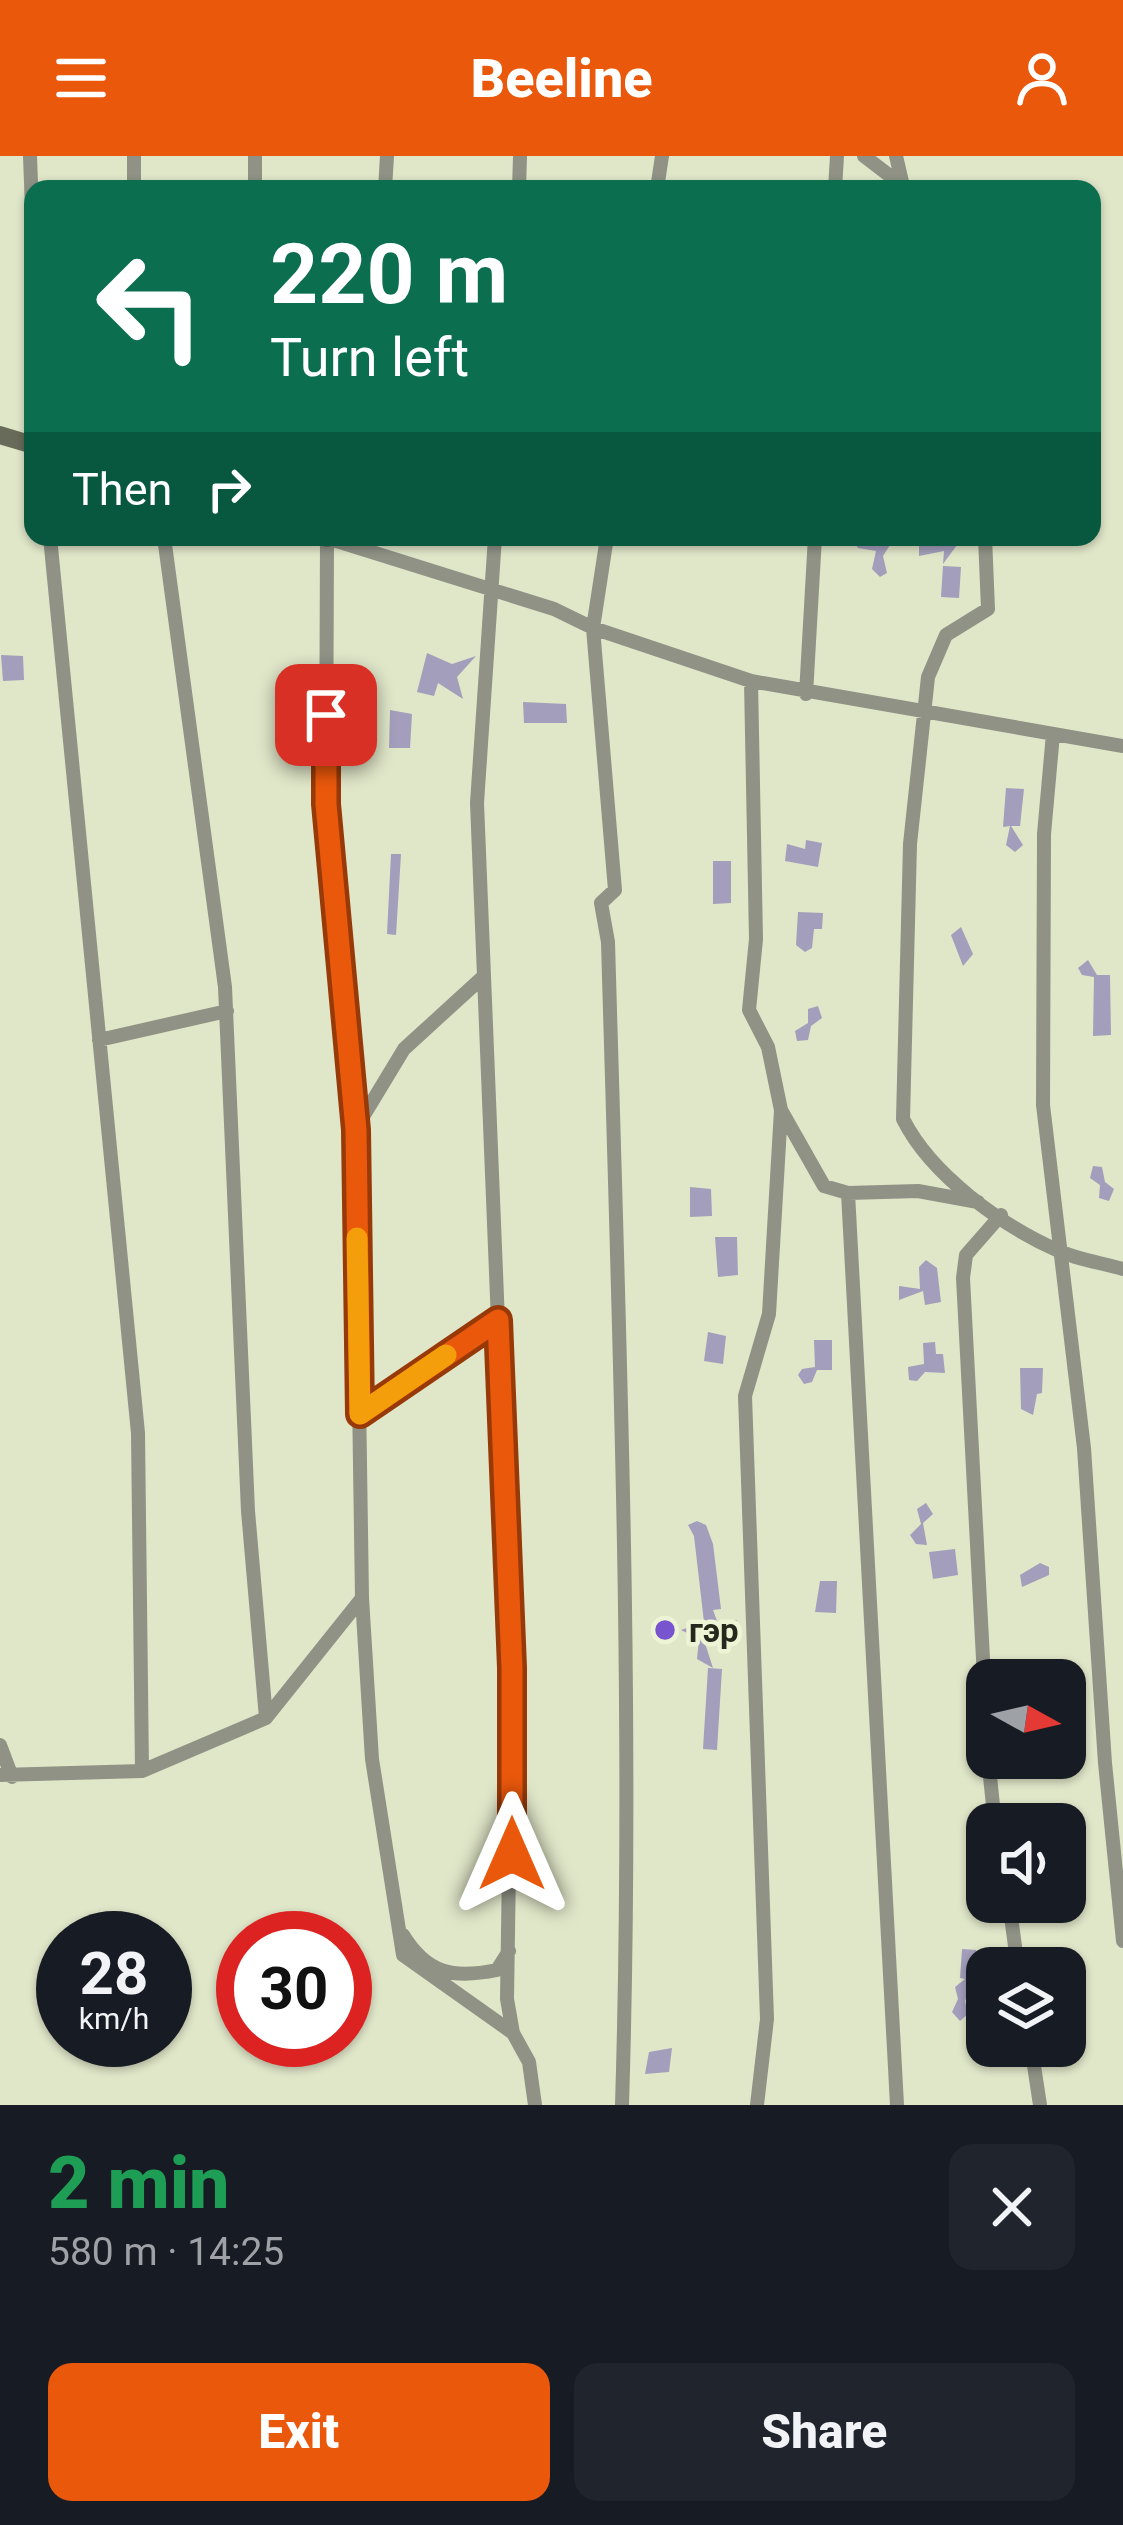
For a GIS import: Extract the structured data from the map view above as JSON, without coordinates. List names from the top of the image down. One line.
{"places":["гэр"],"north":"right","page":{"header":"Beeline","turn":["220 m","Turn left"],"then":"Then","speed":"28 km/h","limit":"30","heading":["2 min","580 m · 14:25"],"buttons":["Exit","Share"]}}
